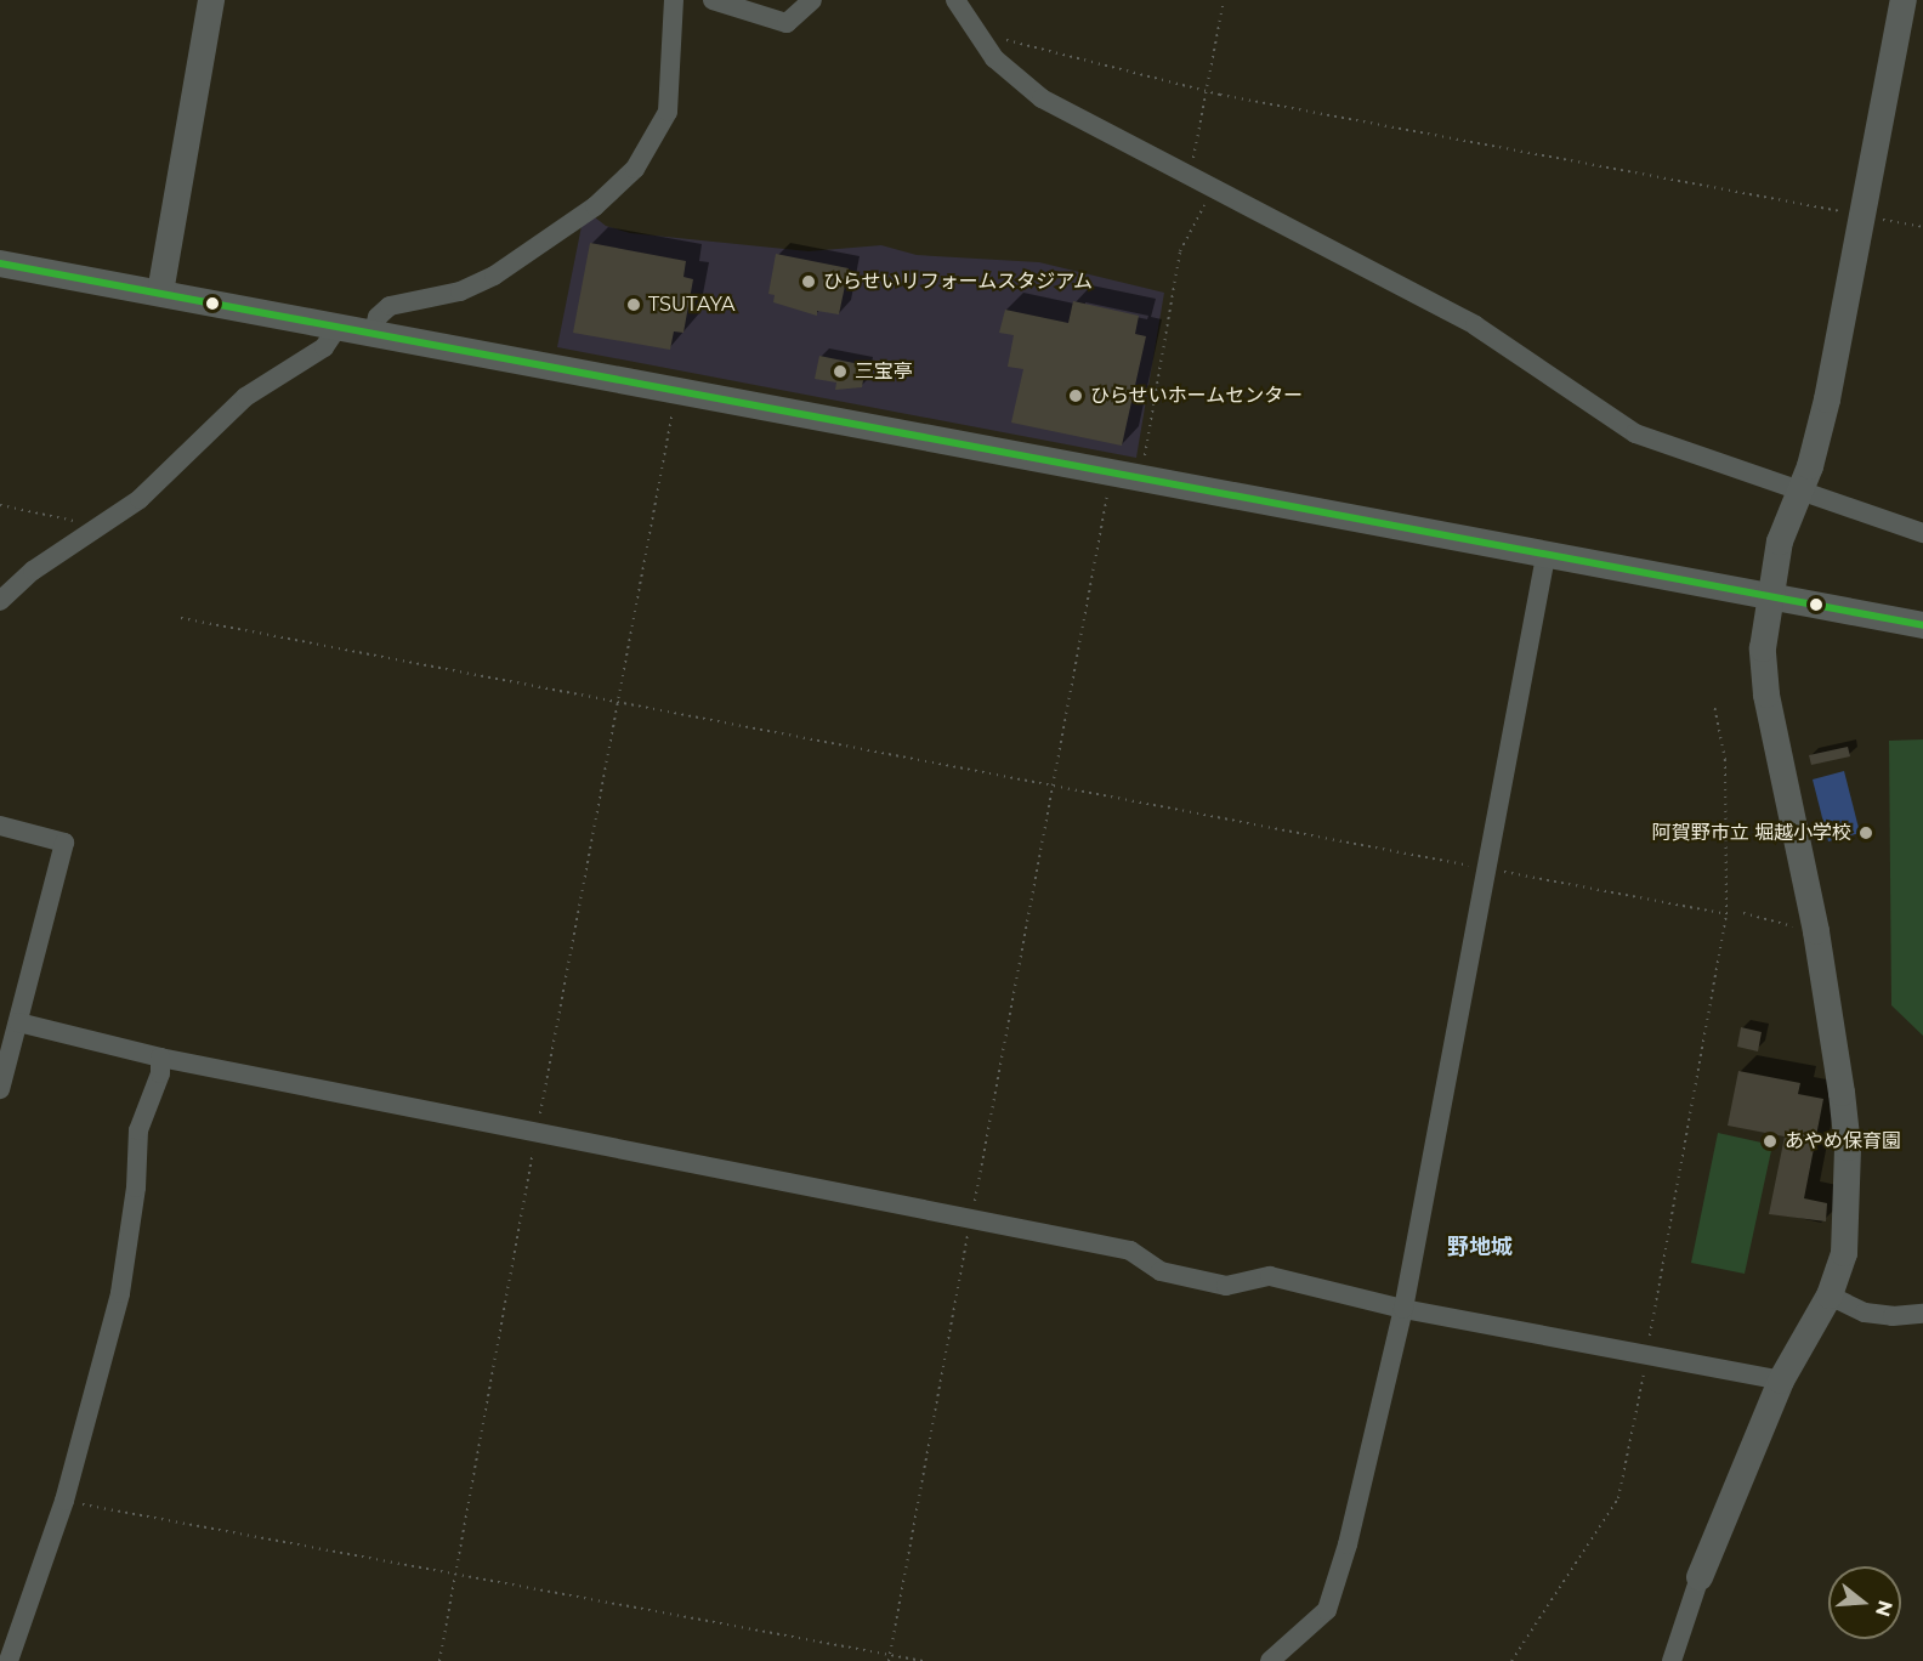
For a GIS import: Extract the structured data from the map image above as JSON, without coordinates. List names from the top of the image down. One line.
{"districts":["野地城"],"places":["ひらせいリフォームスタジアム","TSUTAYA","三宝亭","ひらせいホームセンター","阿賀野市立 堀越小学校","あやめ保育園"],"north":"right"}
